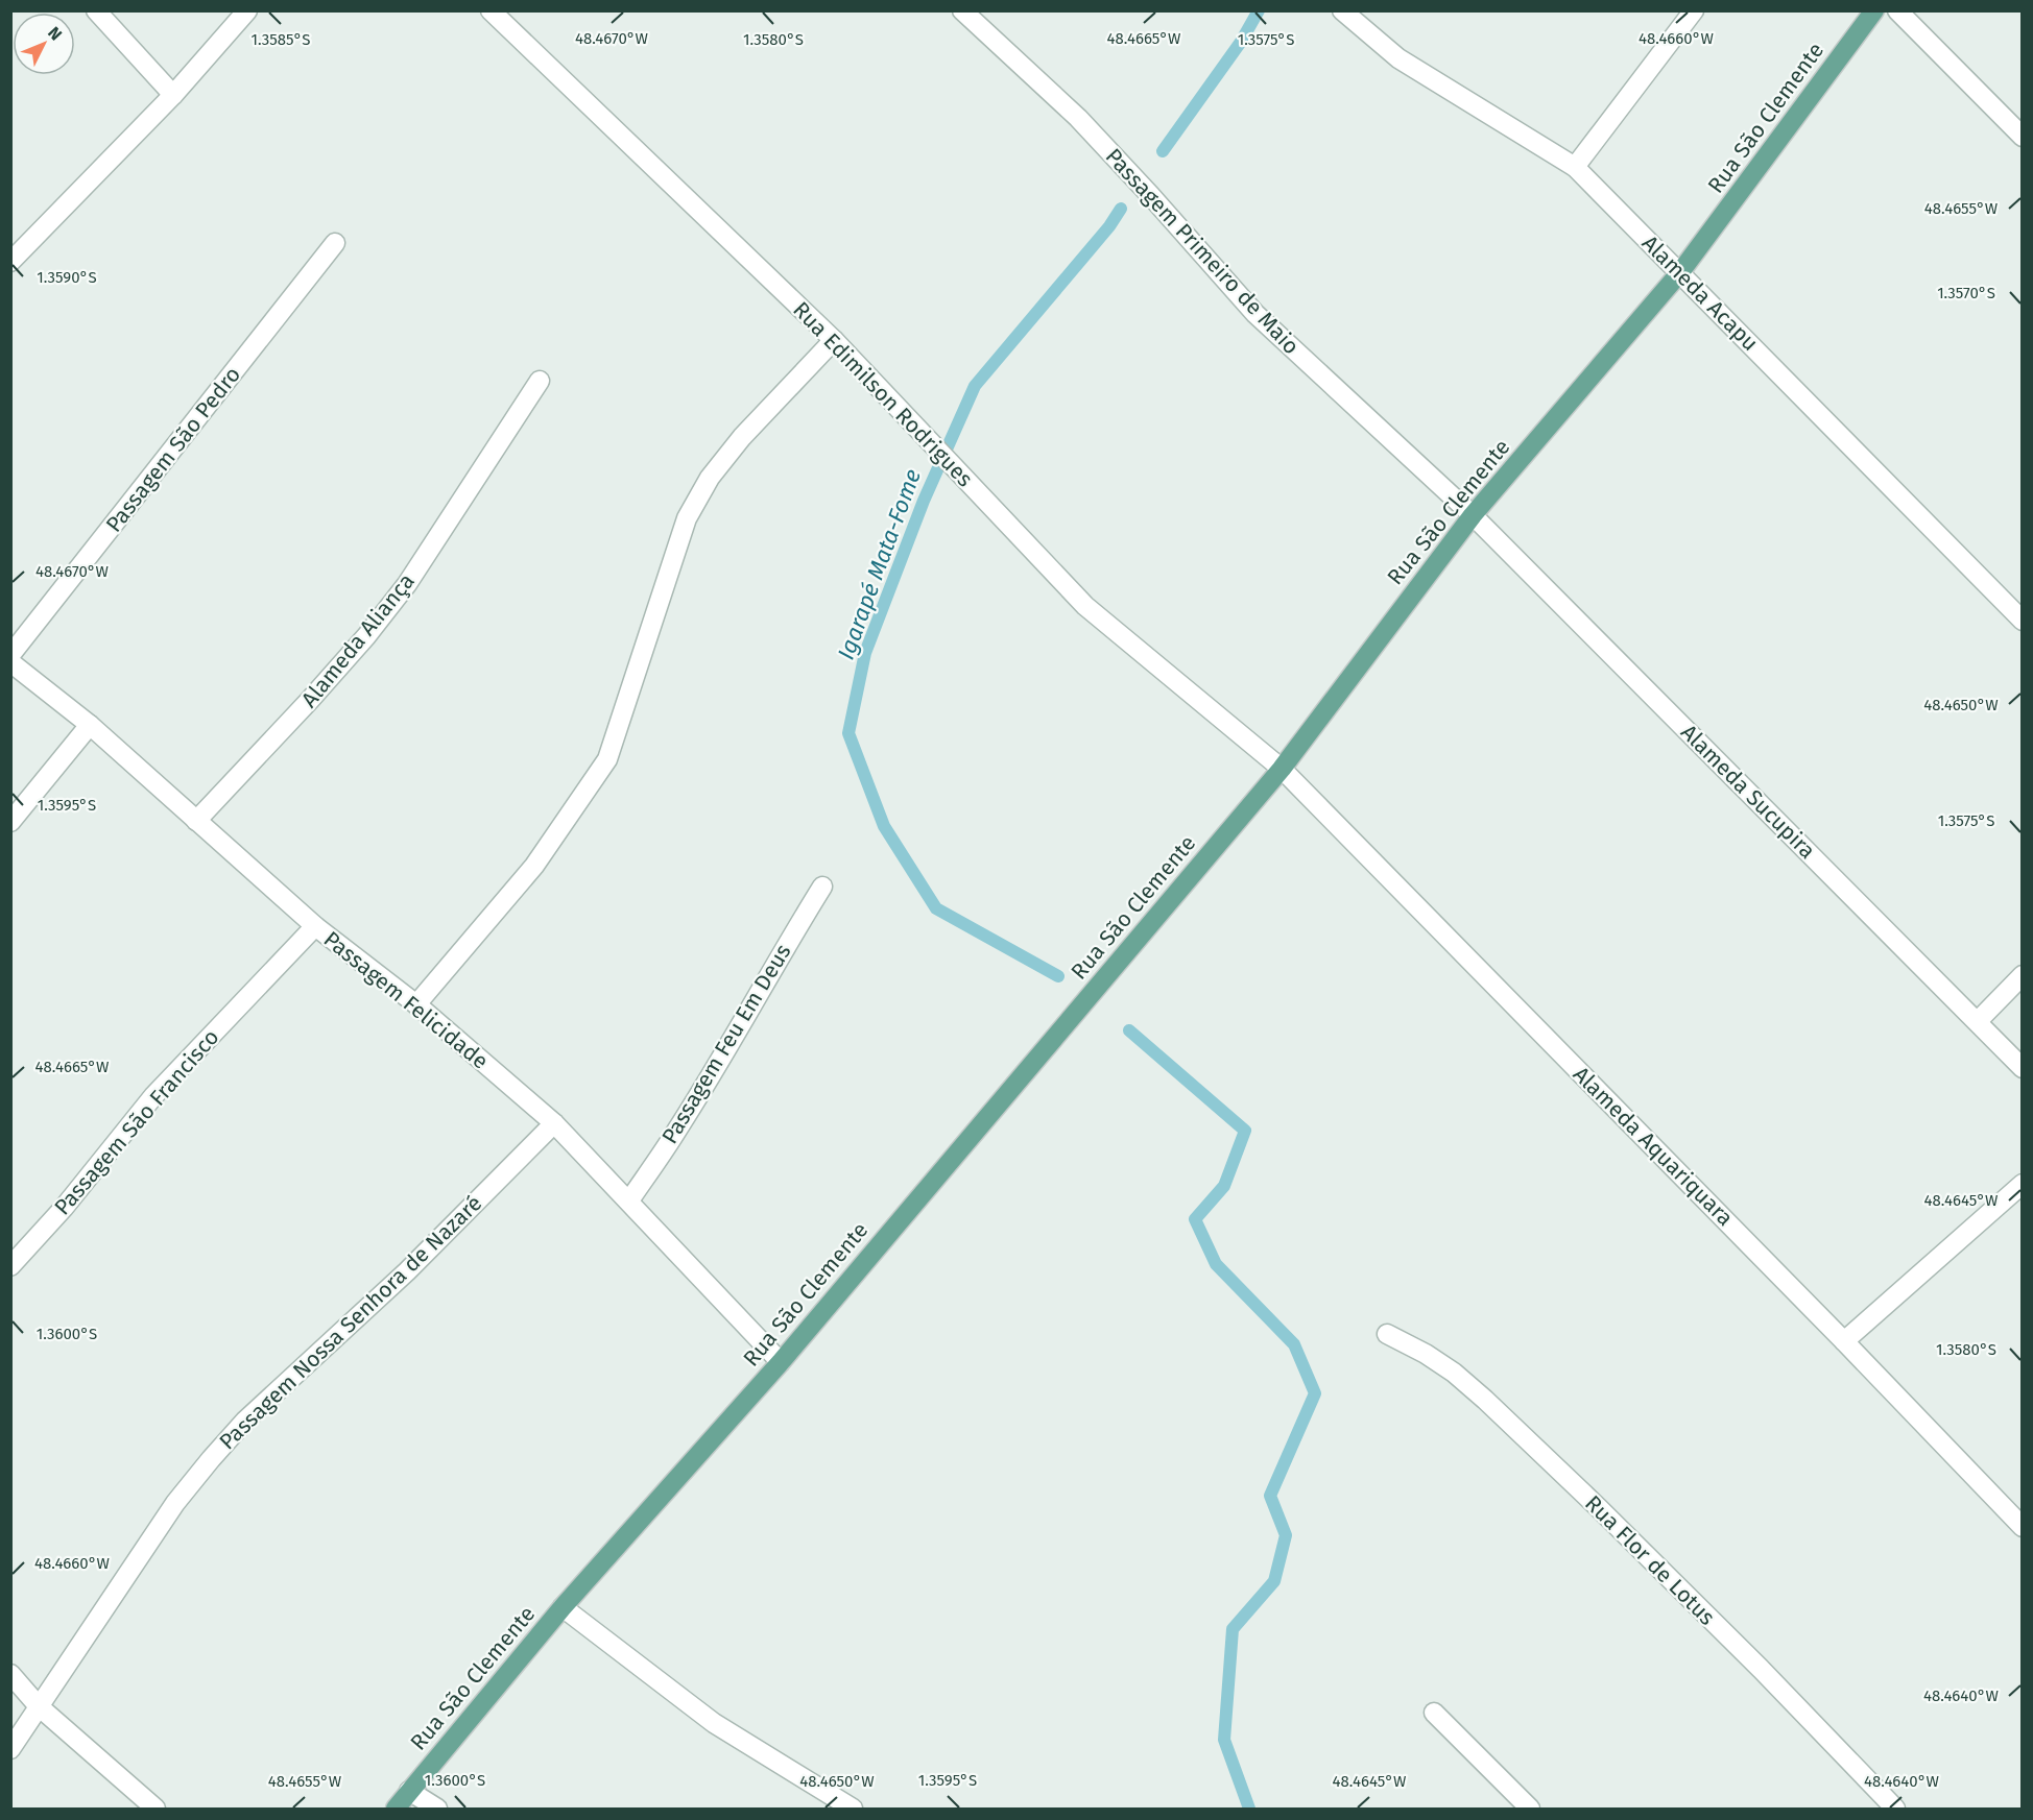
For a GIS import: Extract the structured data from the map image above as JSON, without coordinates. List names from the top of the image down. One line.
{"streets":{"main road":["Rua São Clemente"],"street":["Passagem Primeiro de Maio","Alameda Acapu","Rua Edimilson Rodrigues","Passagem São Pedro","Alameda Aliança","Alameda Sucupira","Passagem Felicidade","Passagem Feu Em Deus","Passagem São Francisco","Alameda Aquariquara","Passagem Nossa Senhora de Nazaré","Rua Flor de Lotus"]},"crossings":[["Rua São Clemente","Passagem Primeiro de Maio"],["Rua São Clemente","Alameda Acapu"],["Rua São Clemente","Rua Edimilson Rodrigues"],["Rua São Clemente","Alameda Sucupira"],["Rua São Clemente","Passagem Felicidade"],["Rua São Clemente","Alameda Aquariquara"],["Passagem Primeiro de Maio","Alameda Sucupira"],["Rua Edimilson Rodrigues","Alameda Aquariquara"],["Alameda Aliança","Passagem Felicidade"],["Passagem Felicidade","Passagem Feu Em Deus"],["Passagem Felicidade","Passagem São Francisco"],["Passagem Felicidade","Passagem Nossa Senhora de Nazaré"]],"water":["Igarapé Mata-Fome"],"north":"top right","coordinates":["48.4670°W","48.4665°W","48.4660°W","1.3580°S","1.3585°S","1.3575°S","48.4655°W","1.3590°S","1.3570°S","48.4650°W","1.3595°S","48.4645°W","1.3600°S","48.4640°W"]}
